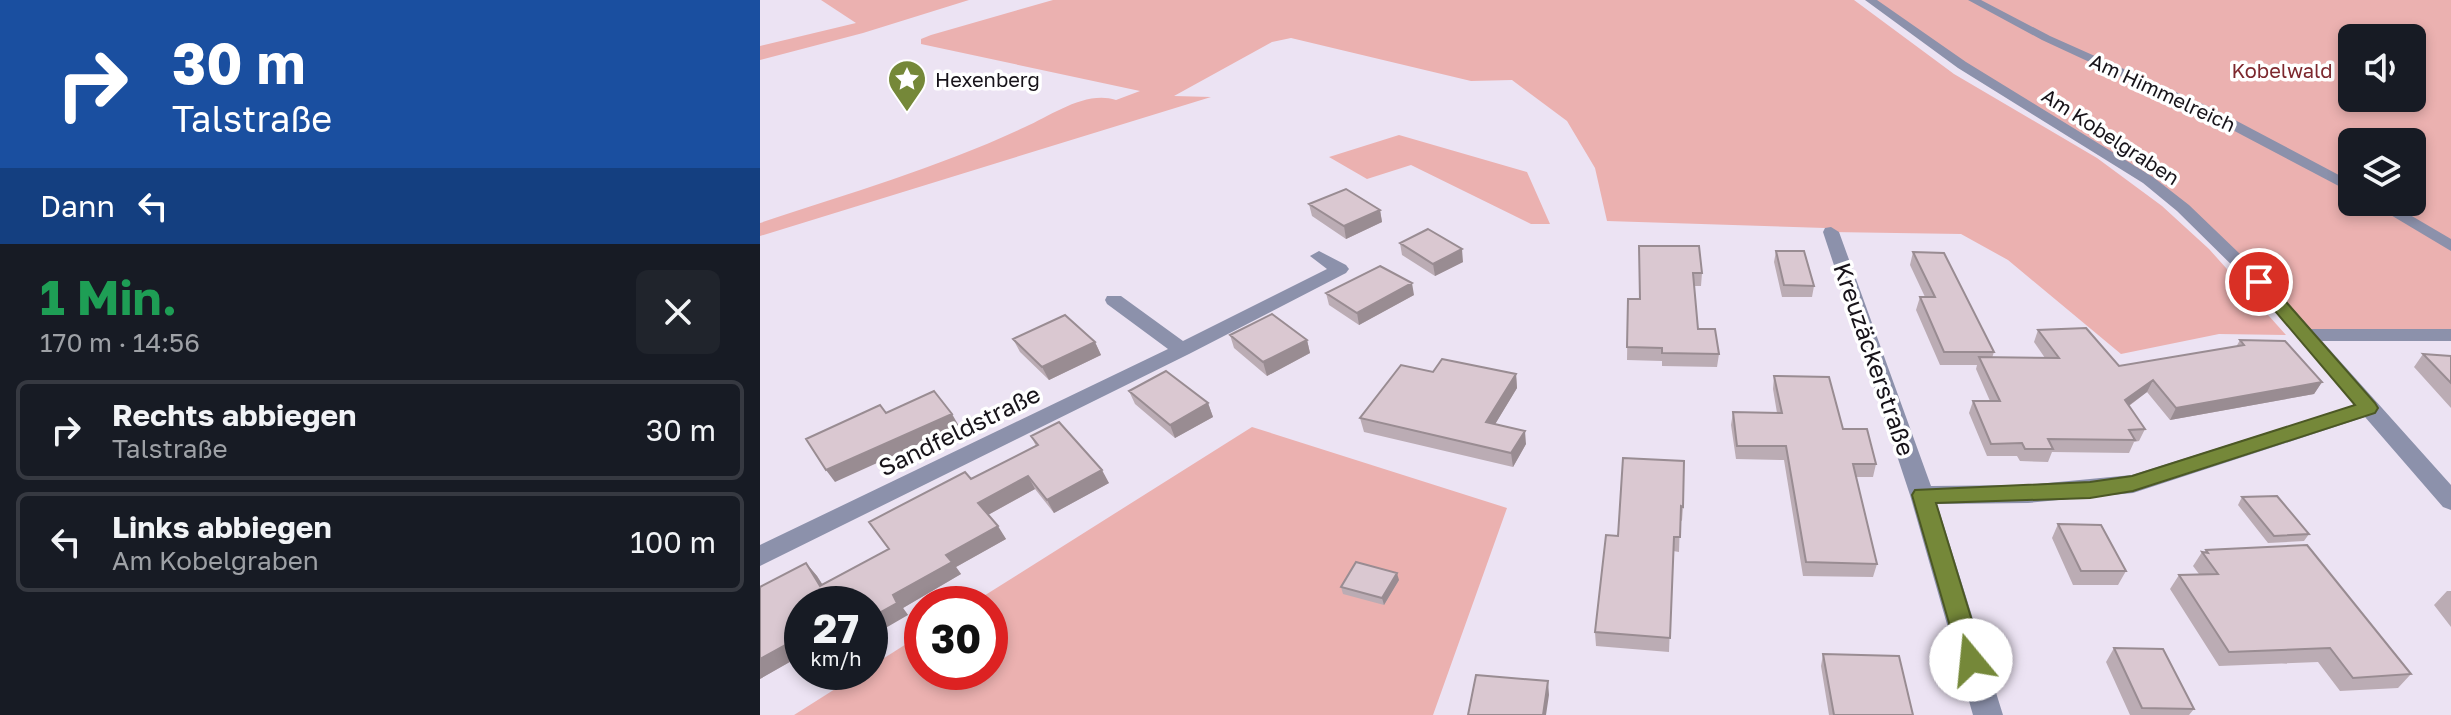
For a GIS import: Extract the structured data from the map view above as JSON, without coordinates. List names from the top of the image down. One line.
{"streets":{"street":["Am Himmelreich","Am Kobelgraben","Kreuzäckerstraße","Sandfeldstraße"]},"parks":["Kobelwald"],"places":{"place":["Hexenberg"]},"page":{"turn":["30 m","Talstraße"],"then":"Dann","heading":["1 Min.","170 m · 14:56"],"list":[{"name":"Rechts abbiegen","note":"Talstraße","value":"30 m"},{"name":"Links abbiegen","note":"Am Kobelgraben","value":"100 m"}],"speed":"27 km/h","limit":"30"}}
